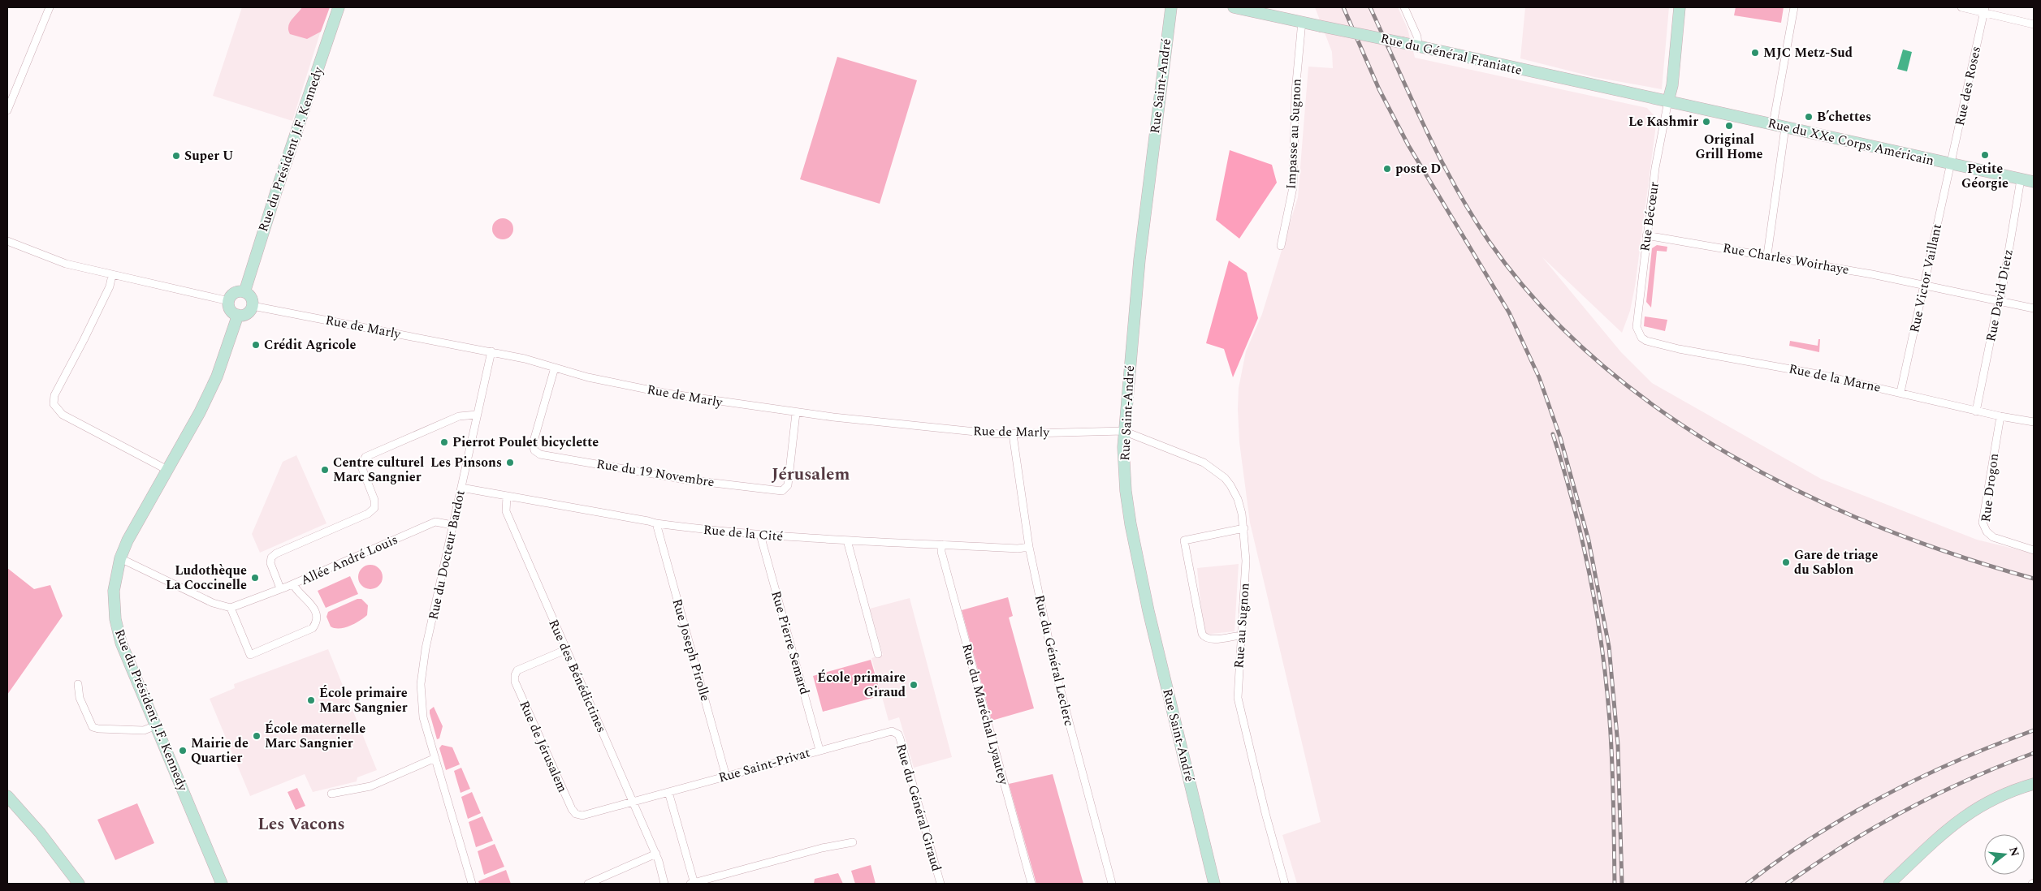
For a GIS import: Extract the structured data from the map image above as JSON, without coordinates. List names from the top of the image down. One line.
{"streets":{"street":["Rue du Général Franiatte","Rue Saint-André","Rue des Roses","Impasse au Sugnon","Rue du XXe Corps Américain","Rue du Président J.F. Kennedy","Rue Bécœur","Rue Charles Woirhaye","Rue Victor Vaillant","Rue David Dietz","Rue de Marly","Rue de la Marne","Rue du 19 Novembre","Rue Drogon","Rue de la Cité","Rue du Docteur Bardot","Allée André Louis","Rue au Sugnon","Rue Pierre Semard","Rue Joseph Pirolle","Rue du Général Leclerc","Rue des Bénédictines","Rue du Maréchal Lyautey","Rue de Jérusalem","Rue Saint-Privat","Rue du Général Giraud"]},"crossings":[["Rue du Général Franiatte","Impasse au Sugnon"],["Rue du Général Franiatte","Rue du XXe Corps Américain"],["Rue du Général Franiatte","Rue Bécœur"],["Rue Saint-André","Rue de Marly"],["Rue Saint-André","Rue au Sugnon"],["Rue des Roses","Rue du XXe Corps Américain"],["Rue des Roses","Rue Victor Vaillant"],["Rue du XXe Corps Américain","Rue Bécœur"],["Rue du XXe Corps Américain","Rue Victor Vaillant"],["Rue du XXe Corps Américain","Rue David Dietz"],["Rue du Président J.F. Kennedy","Rue de Marly"],["Rue Bécœur","Rue Charles Woirhaye"],["Rue Bécœur","Rue de la Marne"],["Rue Charles Woirhaye","Rue Victor Vaillant"],["Rue Charles Woirhaye","Rue David Dietz"],["Rue Victor Vaillant","Rue de la Marne"],["Rue David Dietz","Rue de la Marne"],["Rue de Marly","Rue du 19 Novembre"],["Rue de Marly","Rue du Docteur Bardot"],["Rue de Marly","Rue au Sugnon"],["Rue de Marly","Rue du Général Leclerc"],["Rue de la Marne","Rue Drogon"],["Rue de la Cité","Rue du Docteur Bardot"],["Rue de la Cité","Rue Pierre Semard"],["Rue de la Cité","Rue Joseph Pirolle"],["Rue de la Cité","Rue du Général Leclerc"],["Rue de la Cité","Rue des Bénédictines"],["Rue de la Cité","Rue du Maréchal Lyautey"],["Rue du Docteur Bardot","Allée André Louis"],["Rue Pierre Semard","Rue Saint-Privat"],["Rue Joseph Pirolle","Rue Saint-Privat"],["Rue des Bénédictines","Rue de Jérusalem"],["Rue des Bénédictines","Rue Saint-Privat"],["Rue de Jérusalem","Rue Saint-Privat"],["Rue Saint-Privat","Rue du Général Giraud"]],"districts":["Jérusalem","Les Vacons"],"places":["MJC Metz-Sud","B’chettes","Le Kashmir","Original Grill Home","Petite Géorgie","Super U","poste D","Crédit Agricole","Pierrot Poulet bicyclette","Les Pinsons","Centre culturel Marc Sangnier","Gare de triage du Sablon","Ludothèque La Coccinelle","École primaire Giraud","École primaire Marc Sangnier","École maternelle Marc Sangnier","Mairie de Quartier"],"north":"right"}
